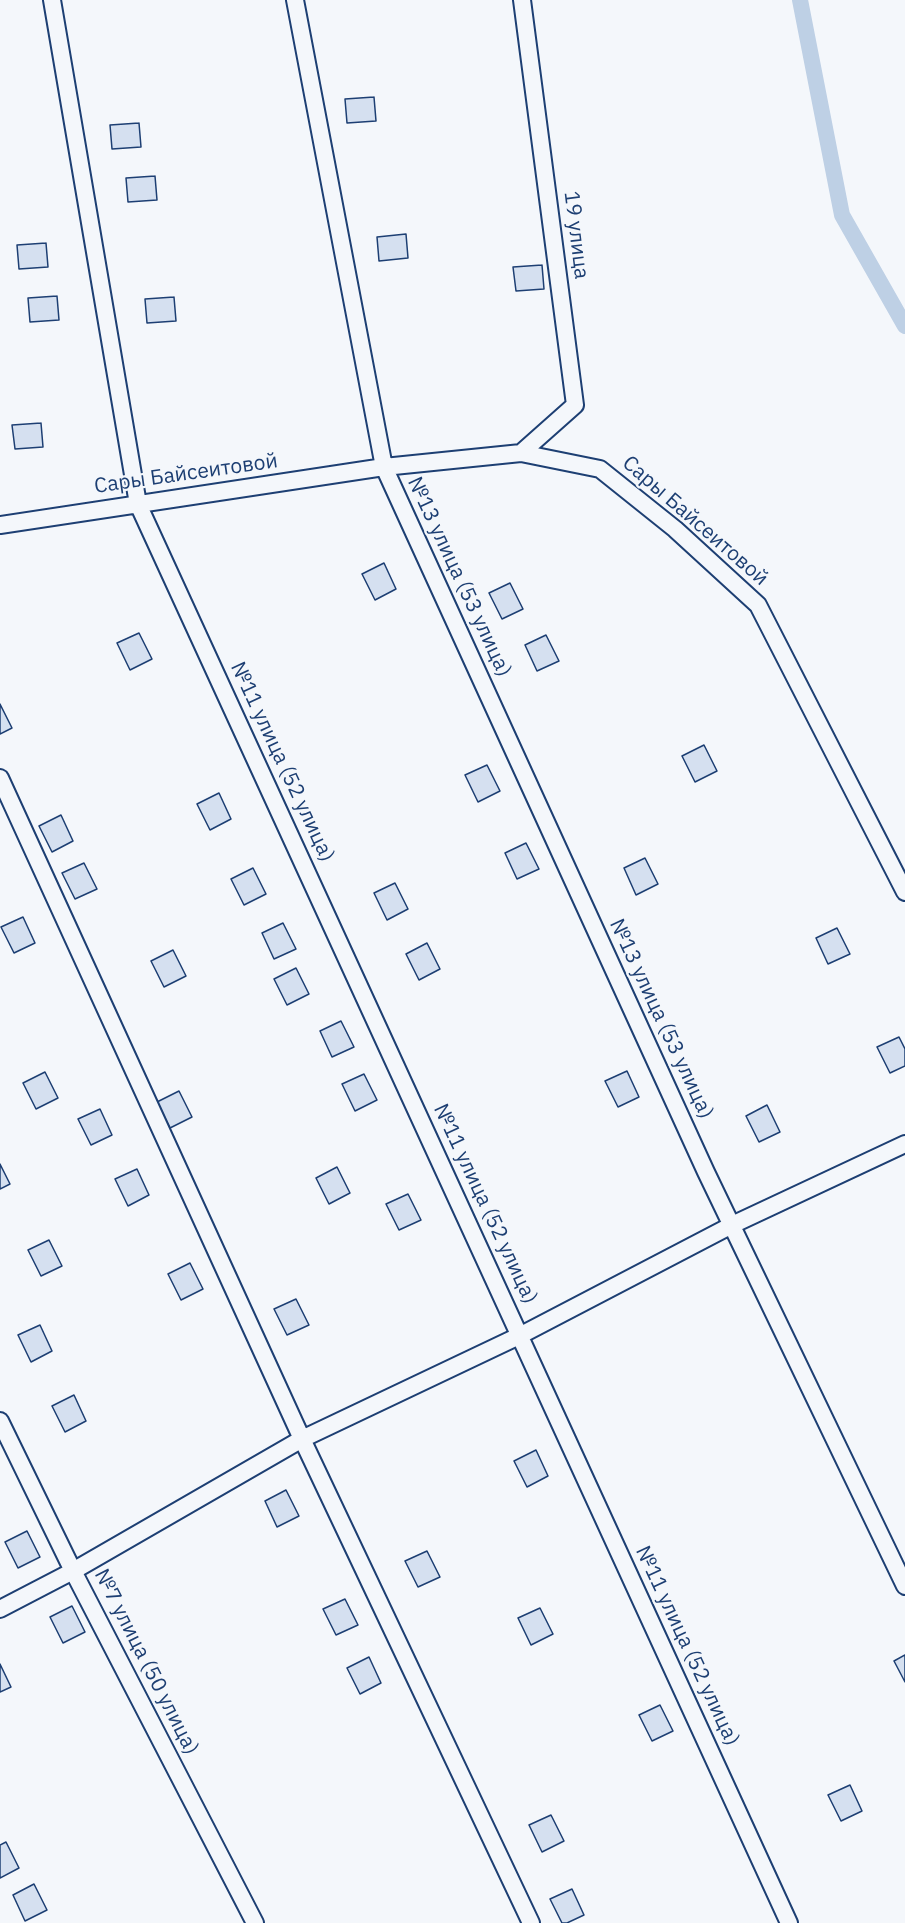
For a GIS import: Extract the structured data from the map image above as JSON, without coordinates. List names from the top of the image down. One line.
{"streets":{"street":["19 улица","Сары Байсеитовой","№13 улица (53 улица)","№11 улица (52 улица)","№7 улица (50 улица)"]},"crossings":[["19 улица","Сары Байсеитовой"],["Сары Байсеитовой","№13 улица (53 улица)"],["Сары Байсеитовой","№11 улица (52 улица)"]]}
